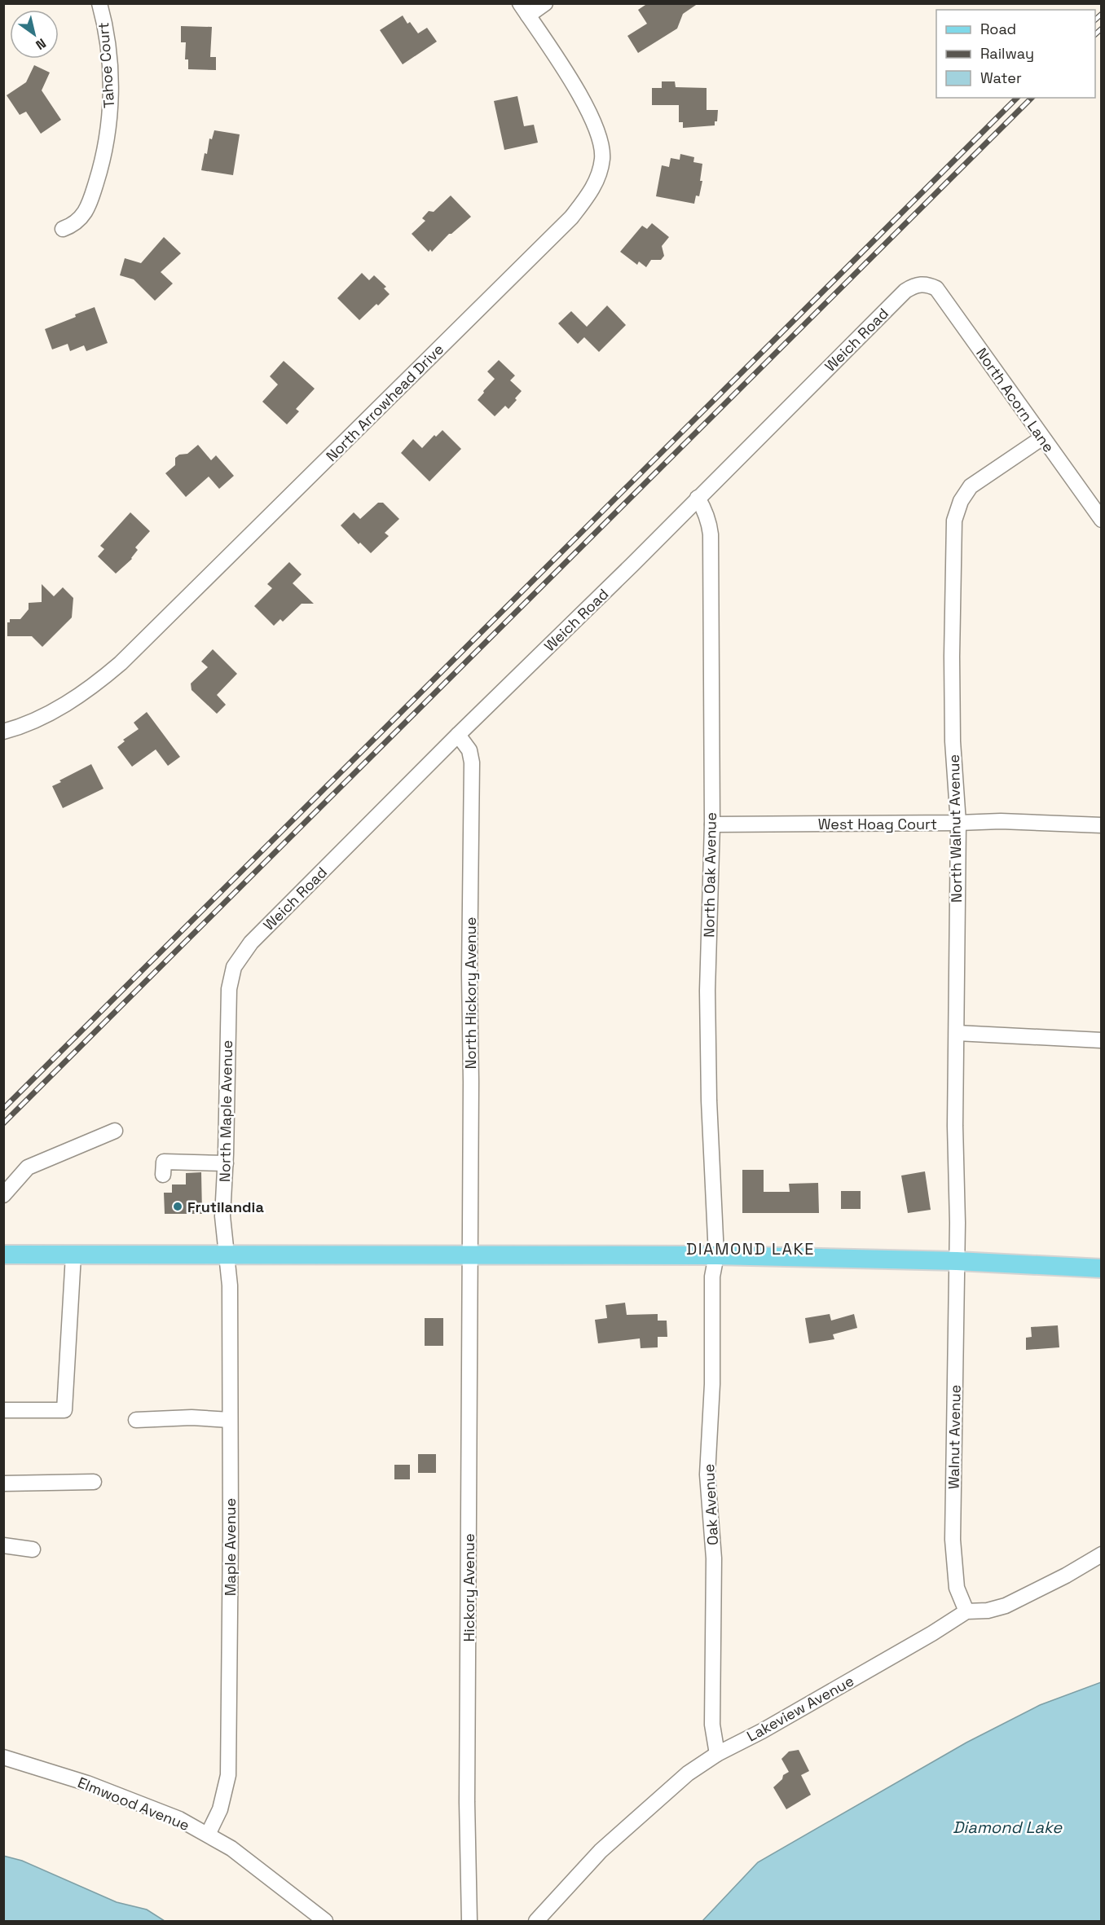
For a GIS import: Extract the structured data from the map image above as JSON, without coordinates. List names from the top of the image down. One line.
{"streets":{"street":["Tahoe Court","Weich Road","North Acorn Lane","North Arrowhead Drive","West Hoag Court","North Walnut Avenue","North Oak Avenue","North Hickory Avenue","North Maple Avenue","Walnut Avenue","Oak Avenue","Maple Avenue","Hickory Avenue","Lakeview Avenue","Elmwood Avenue"]},"crossings":[["Weich Road","North Acorn Lane"],["Weich Road","North Oak Avenue"],["Weich Road","North Hickory Avenue"],["Weich Road","North Maple Avenue"],["North Acorn Lane","North Walnut Avenue"],["West Hoag Court","North Walnut Avenue"],["West Hoag Court","North Oak Avenue"],["North Walnut Avenue","Walnut Avenue"],["North Oak Avenue","Oak Avenue"],["North Hickory Avenue","Hickory Avenue"],["North Maple Avenue","Maple Avenue"],["Walnut Avenue","Lakeview Avenue"],["Oak Avenue","Lakeview Avenue"],["Maple Avenue","Elmwood Avenue"]],"districts":["DIAMOND LAKE"],"water":["Diamond Lake"],"places":["Frutilandia"],"legend":["Road","Railway","Water"],"north":"bottom right"}
